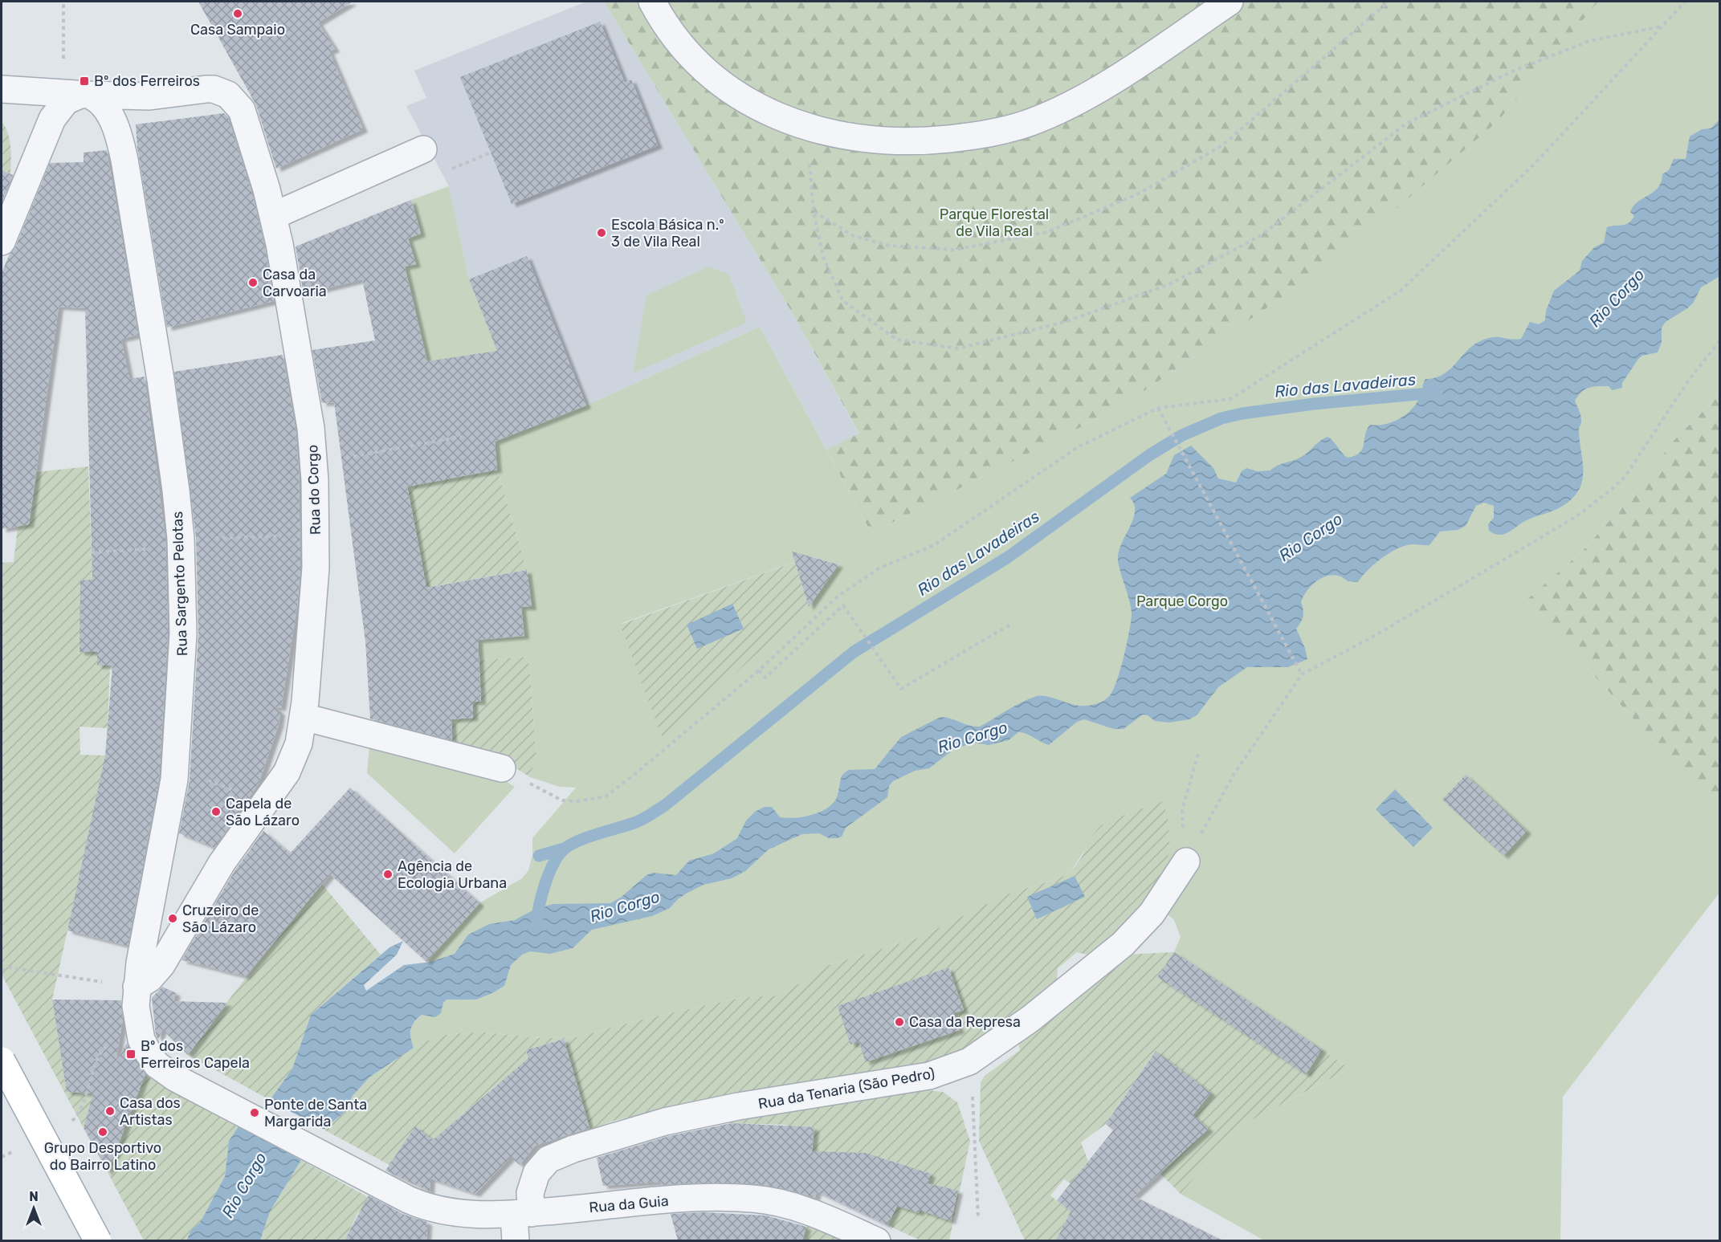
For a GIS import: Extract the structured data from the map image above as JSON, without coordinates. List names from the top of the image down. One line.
{"streets":{"street":["Rua do Corgo","Rua Sargento Pelotas","Rua da Tenaria (São Pedro)","Rua da Guia"]},"crossings":[["Rua do Corgo","Rua Sargento Pelotas"],["Rua Sargento Pelotas","Rua da Guia"],["Rua da Tenaria (São Pedro)","Rua da Guia"]],"water":["Rio Corgo","Rio das Lavadeiras"],"parks":["Parque Florestal de Vila Real","Parque Corgo"],"places":{"other":["Casa Sampaio","Escola Básica n.º 3 de Vila Real","Casa da Carvoaria","Capela de São Lázaro","Agência de Ecologia Urbana","Cruzeiro de São Lázaro","Casa da Represa","Casa dos Artistas","Ponte de Santa Margarida","Grupo Desportivo do Bairro Latino"],"transit":["Bº dos Ferreiros","Bº dos Ferreiros Capela"]},"north":"top"}
